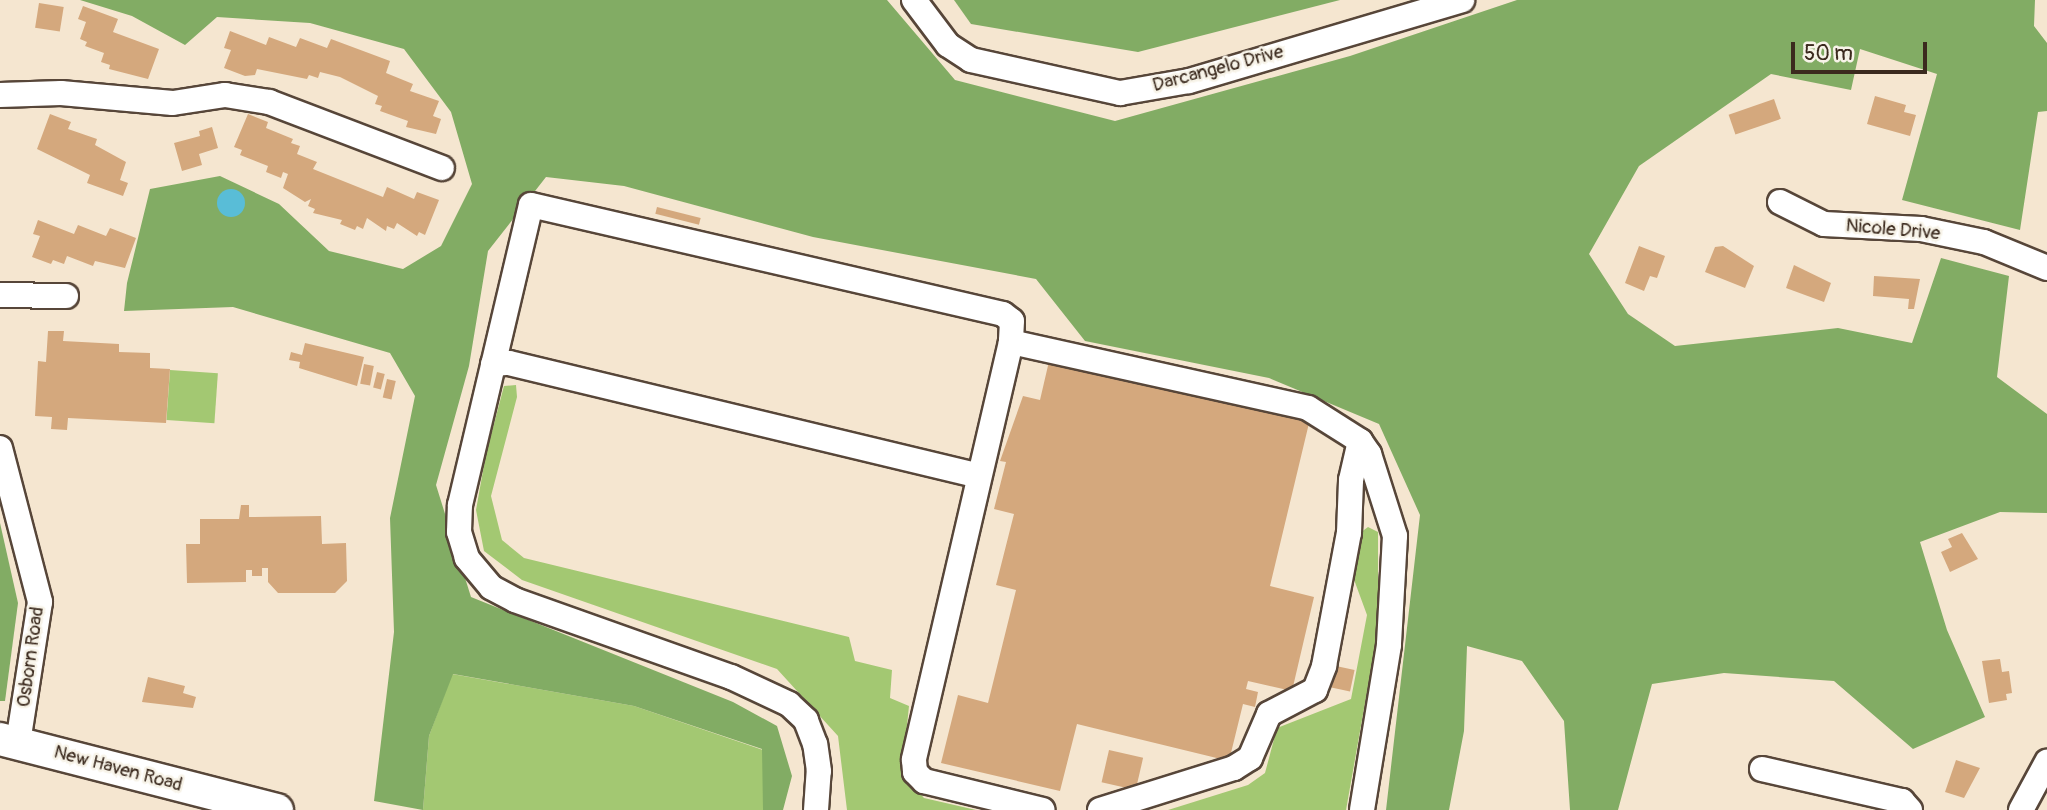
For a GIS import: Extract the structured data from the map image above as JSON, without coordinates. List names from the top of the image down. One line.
{"streets":{"main road":["New Haven Road"],"street":["Darcangelo Drive","Nicole Drive","Osborn Road"]},"crossings":[["Osborn Road","New Haven Road"]],"scale_bar":"50 m"}
